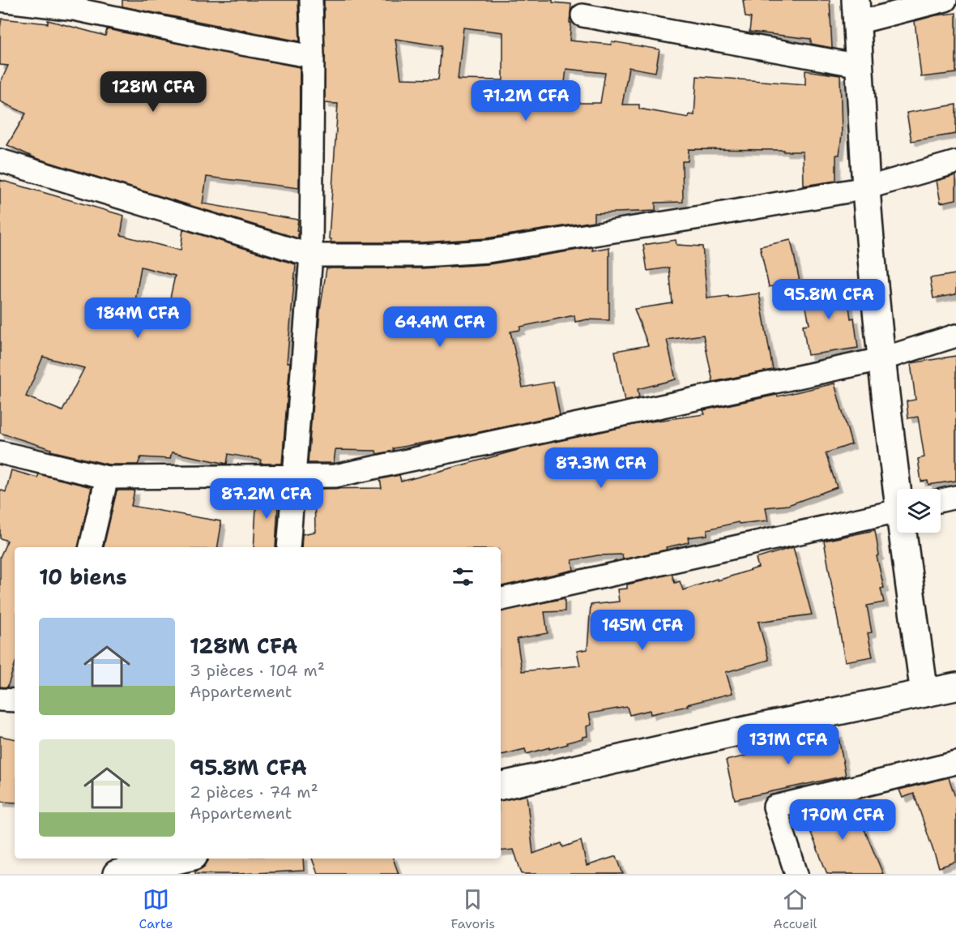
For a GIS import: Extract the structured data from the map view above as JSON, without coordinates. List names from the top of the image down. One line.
{"page":{"price":["128M CFA","71.2M CFA","95.8M CFA","184M CFA","64.4M CFA","87.3M CFA","87.2M CFA","145M CFA","131M CFA","170M CFA"],"heading":"10 biens","list":[{"name":"128M CFA","note":"3 pièces · 104 m² · Appartement"},{"name":"95.8M CFA","note":"2 pièces · 74 m² · Appartement"}],"tabs":["Carte","Favoris","Accueil"]}}
